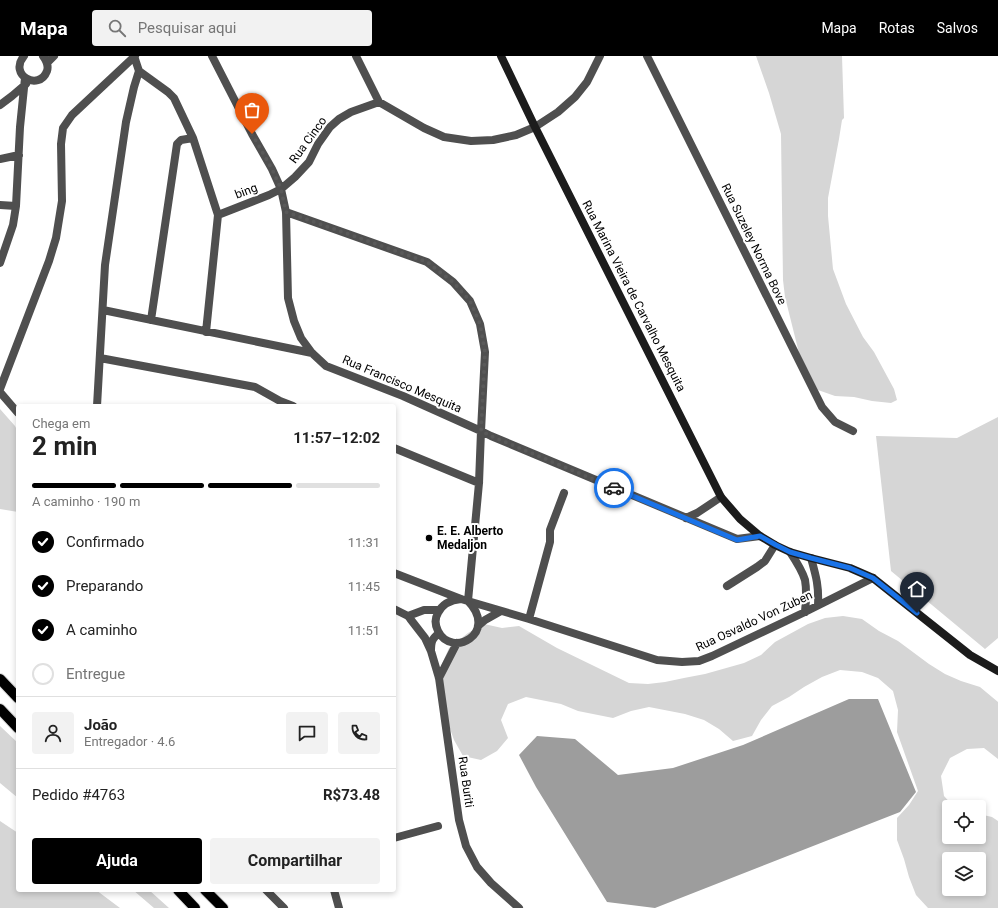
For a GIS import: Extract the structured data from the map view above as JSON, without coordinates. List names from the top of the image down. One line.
{"streets":{"street":["Rua Cinco","bing","Rua Suzeley Norma Bove","Rua Marina Vieira de Carvalho Mesquita","Rua Francisco Mesquita","Rua Osvaldo Von Zuben","Rua Buriti"]},"crossings":[["Rua Cinco","bing"],["Rua Cinco","Rua Francisco Mesquita"],["bing","Rua Francisco Mesquita"],["Rua Marina Vieira de Carvalho Mesquita","Rua Francisco Mesquita"]],"places":["E. E. Alberto Medaljon"],"page":{"header":"Mapa","search":"Pesquisar aqui","nav":["Mapa","Rotas","Salvos"],"heading":["2 min","Chega em","11:57–12:02"],"panel":["João","Entregador · 4.6","Pedido #4763","R$73.48"],"bar":"A caminho · 190 m","list":[["Confirmado","11:31"],["Preparando","11:45"],["A caminho","11:51"],"Entregue"],"buttons":["Ajuda","Compartilhar"]}}
